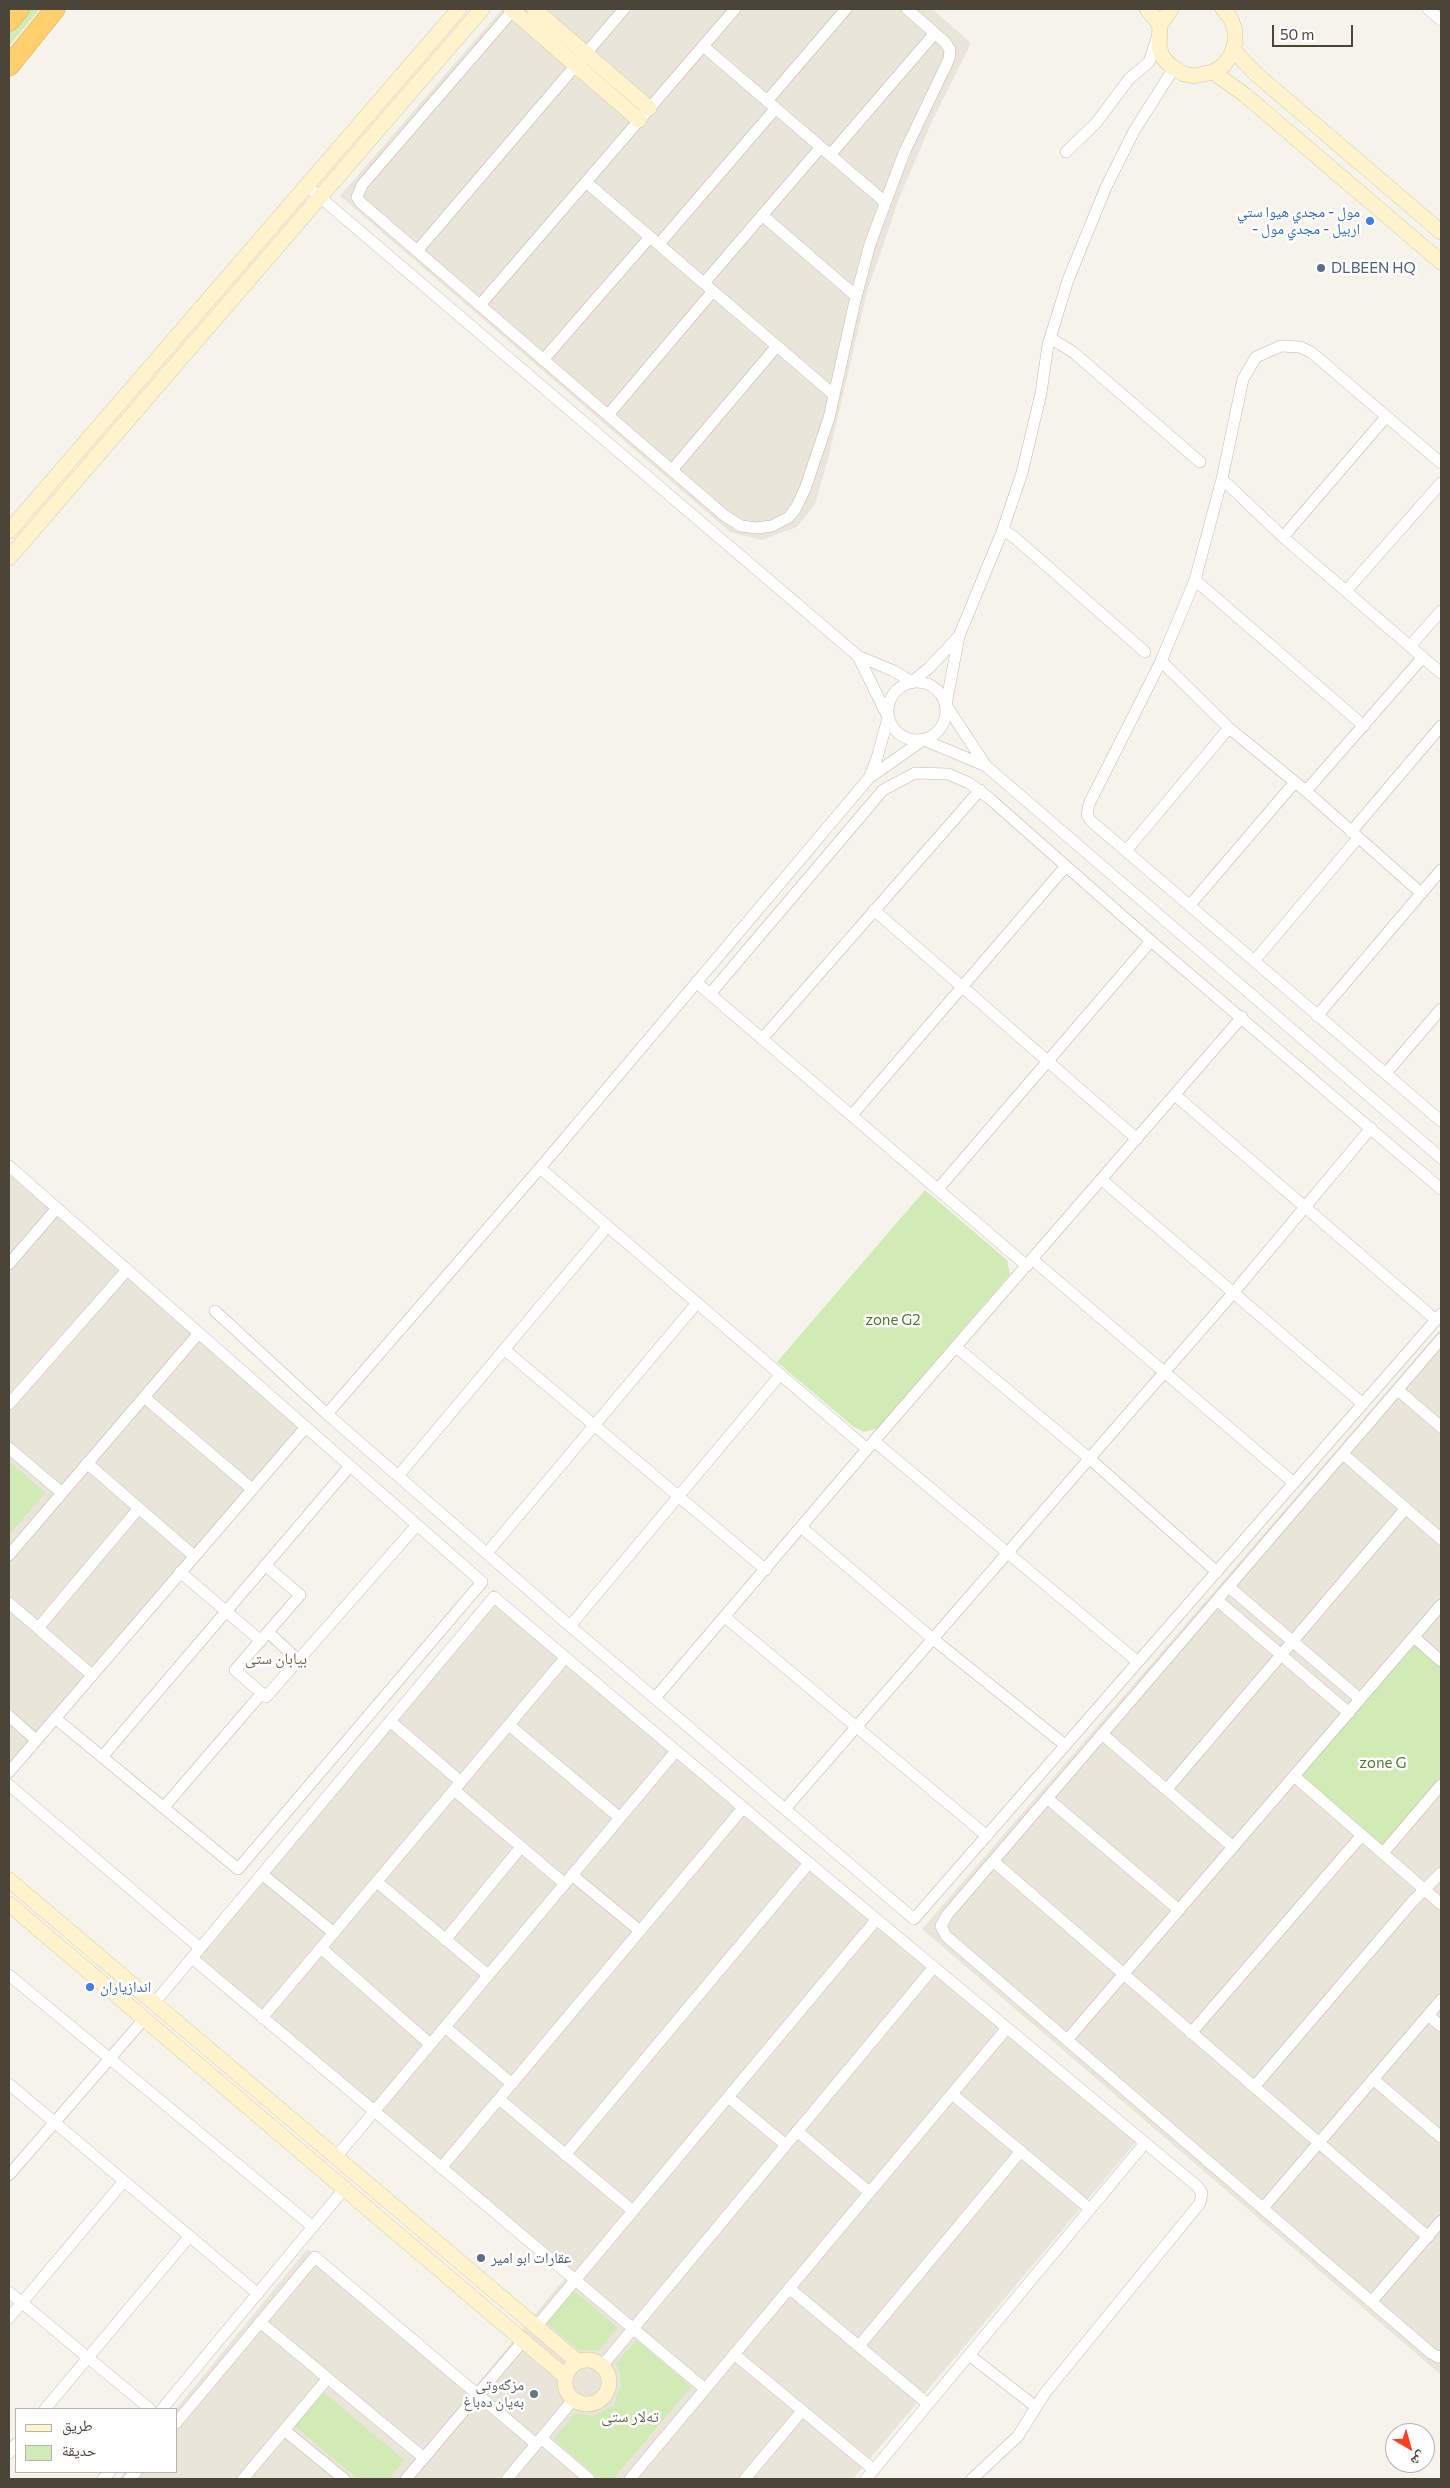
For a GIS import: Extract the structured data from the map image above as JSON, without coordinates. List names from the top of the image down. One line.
{"districts":["بیابان ستی","ته‌لار ستی"],"parks":["zone G2","zone G"],"places":["مول - مجدي هيوا ستي - اربيل - مجدي مول","DLBEEN HQ","اندازياران","عقارات ابو امير","مزگەوتی بەیان دەباغ"],"legend":["طريق","حديقة"],"scale_bar":"50 m","north":"bottom right"}
